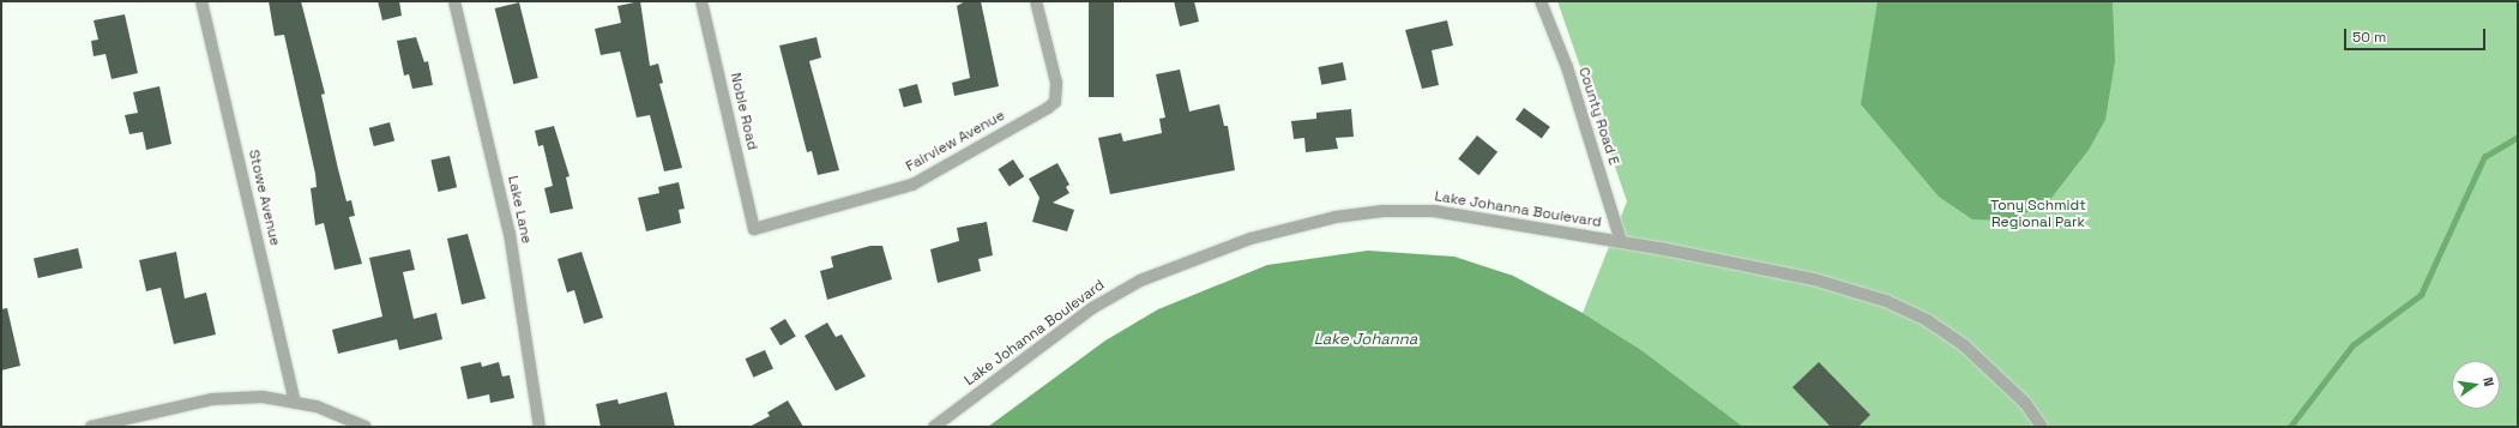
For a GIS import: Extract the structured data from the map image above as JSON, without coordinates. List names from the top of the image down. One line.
{"streets":{"street":["Noble Road","County Road E","Fairview Avenue","Stowe Avenue","Lake Lane","Lake Johanna Boulevard"]},"crossings":[["Noble Road","Fairview Avenue"],["County Road E","Lake Johanna Boulevard"]],"water":["Lake Johanna"],"parks":["Tony Schmidt Regional Park"],"scale_bar":"50 m","north":"right"}
